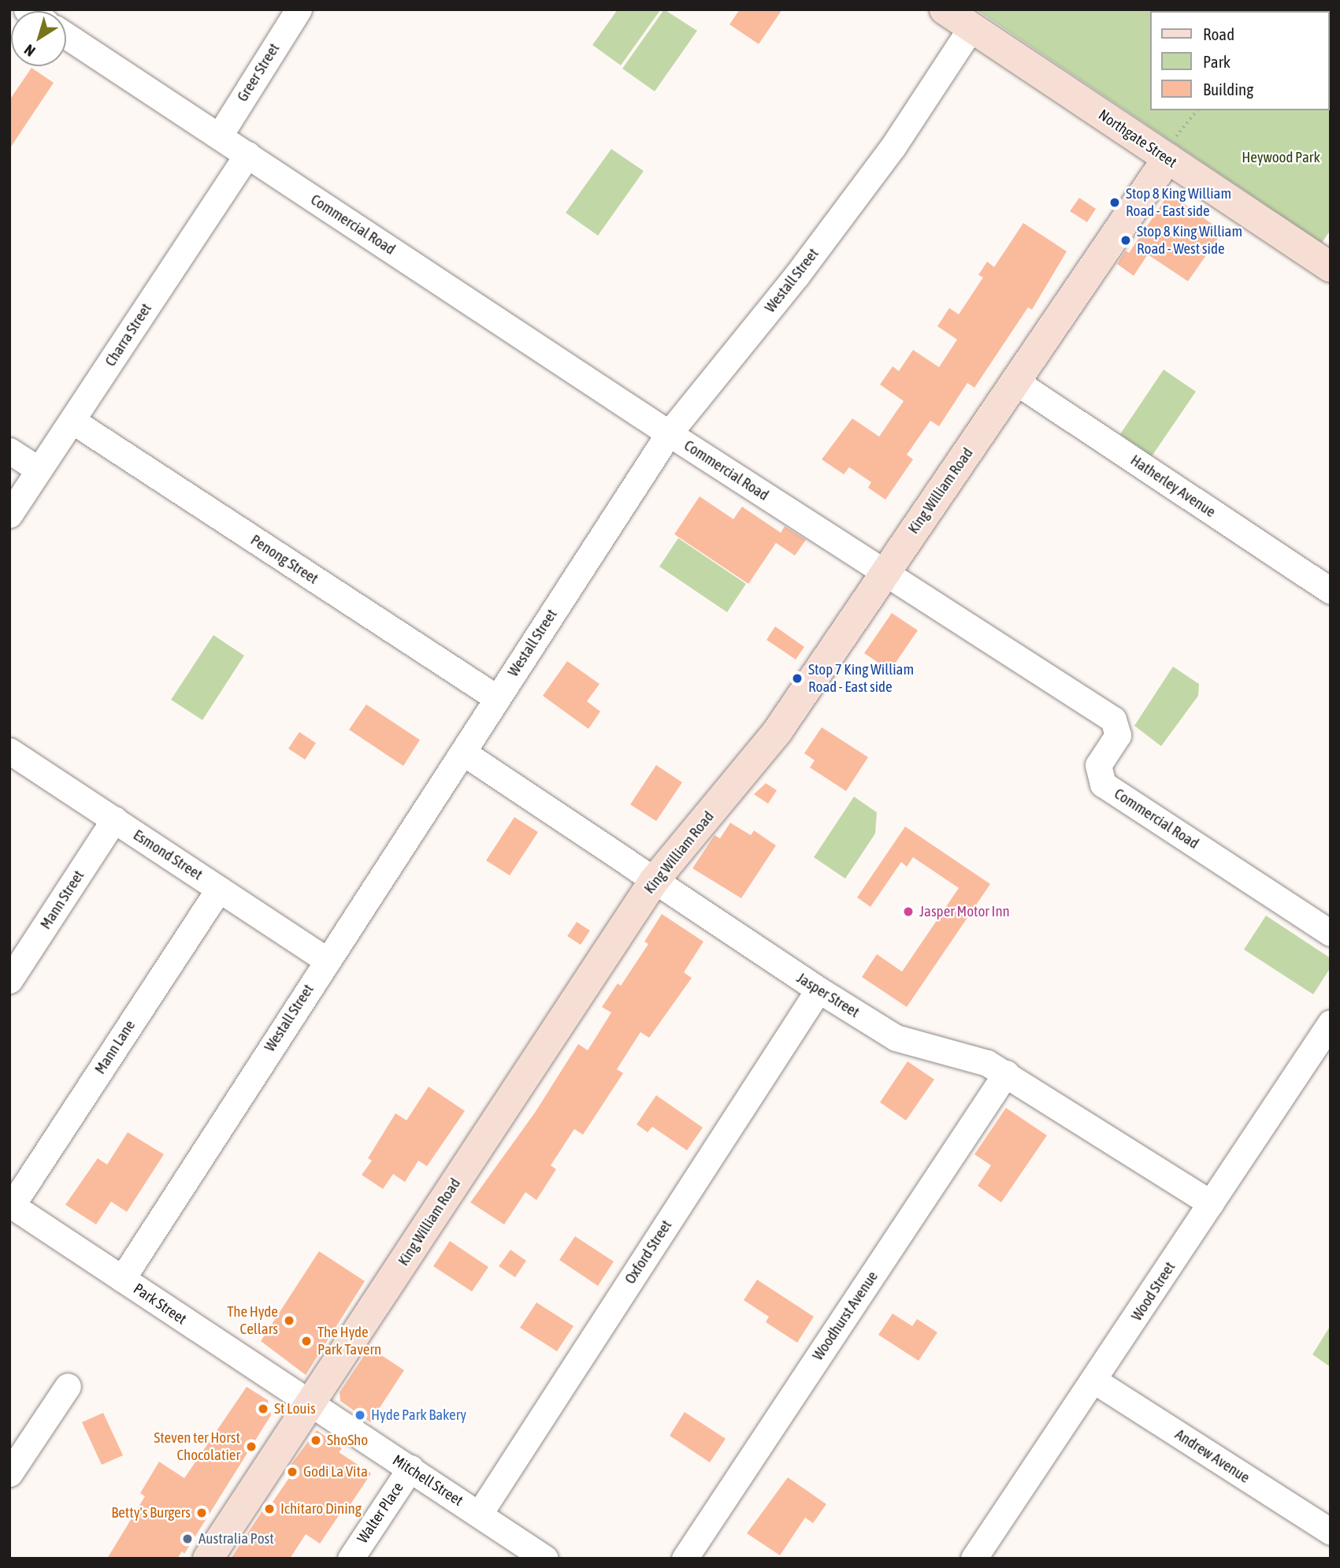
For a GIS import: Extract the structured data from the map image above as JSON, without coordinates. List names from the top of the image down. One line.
{"streets":{"main road":["Northgate Street","King William Road"],"street":["Greer Street","Commercial Road","Westall Street","Charra Street","Hatherley Avenue","Penong Street","Esmond Street","Mann Street","Jasper Street","Mann Lane","Oxford Street","Wood Street","Park Street","Woodhurst Avenue","Andrew Avenue","Mitchell Street","Walter Place"]},"crossings":[["Greer Street","Commercial Road"],["Northgate Street","Westall Street"],["Northgate Street","King William Road"],["Commercial Road","Westall Street"],["Commercial Road","Charra Street"],["Commercial Road","King William Road"],["Westall Street","Penong Street"],["Westall Street","Esmond Street"],["Westall Street","Jasper Street"],["Westall Street","Park Street"],["Charra Street","Penong Street"],["Hatherley Avenue","King William Road"],["King William Road","Jasper Street"],["King William Road","Park Street"],["King William Road","Mitchell Street"],["Esmond Street","Mann Street"],["Esmond Street","Mann Lane"],["Jasper Street","Oxford Street"],["Jasper Street","Wood Street"],["Jasper Street","Woodhurst Avenue"],["Mann Lane","Park Street"],["Oxford Street","Mitchell Street"],["Wood Street","Andrew Avenue"],["Park Street","Mitchell Street"],["Mitchell Street","Walter Place"]],"parks":["Heywood Park"],"places":["Stop 8 King William Road - East side","Stop 8 King William Road - West side","Stop 7 King William Road - East side","Jasper Motor Inn","The Hyde Cellars","The Hyde Park Tavern","St Louis","Hyde Park Bakery","ShoSho","Steven ter Horst Chocolatier","Godi La Vita","Ichitaro Dining","Betty's Burgers","Australia Post"],"legend":["Road","Park","Building"],"north":"bottom left"}
